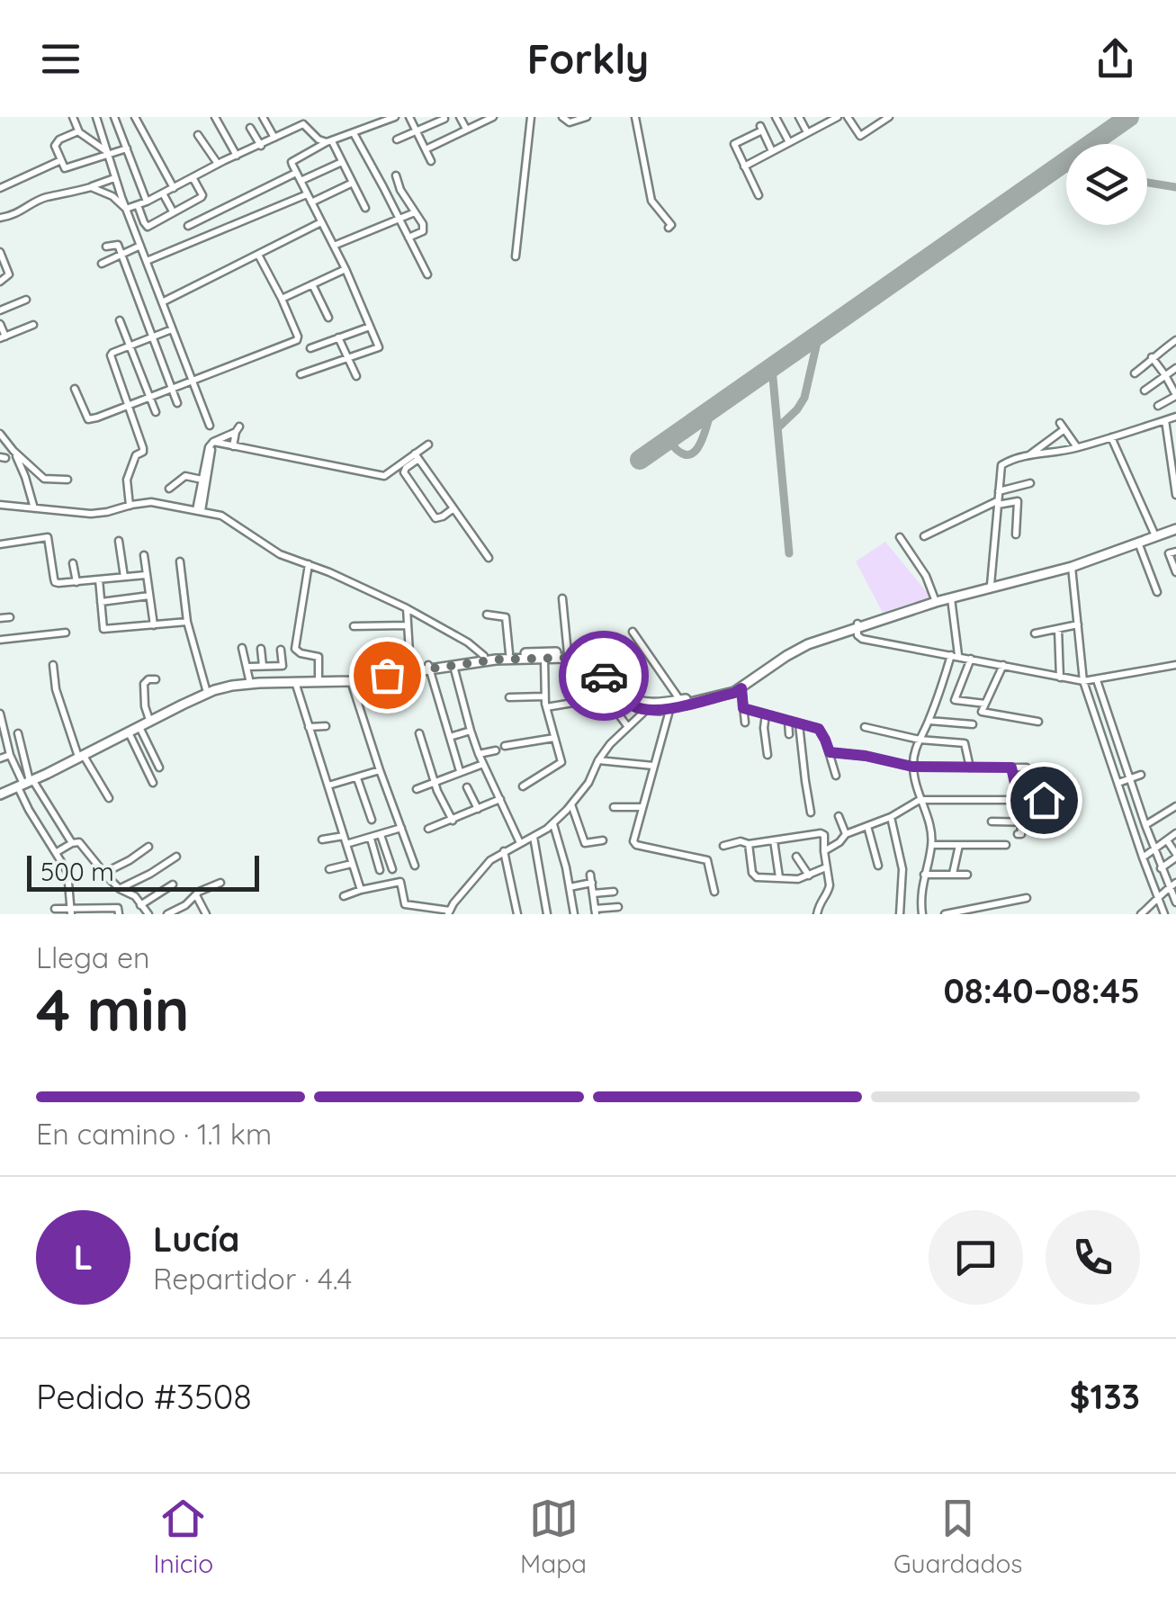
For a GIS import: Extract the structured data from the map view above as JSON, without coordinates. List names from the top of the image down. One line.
{"scale_bar":"500 m","page":{"header":"Forkly","scale":"500 m","heading":["4 min","Llega en","08:40–08:45"],"panel":["Lucía","Repartidor · 4.4","Pedido #3508","$133"],"bar":"En camino · 1.1 km","round":"L","tabs":["Inicio","Mapa","Guardados"]}}
